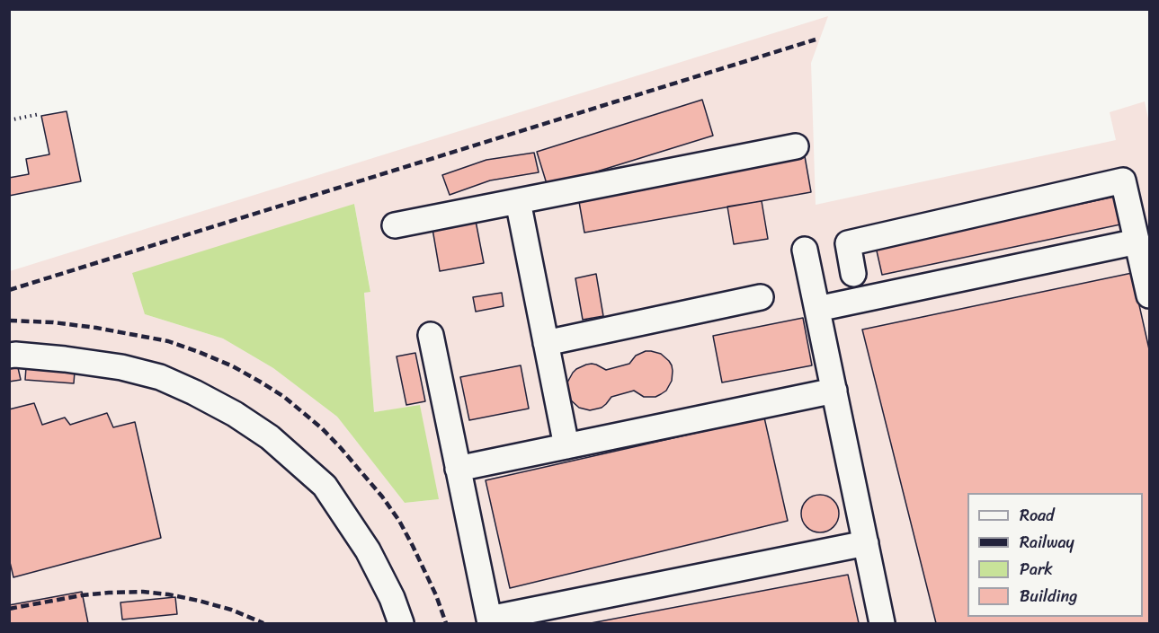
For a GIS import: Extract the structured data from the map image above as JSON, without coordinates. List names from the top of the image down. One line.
{"legend":["Road","Railway","Park","Building"]}
